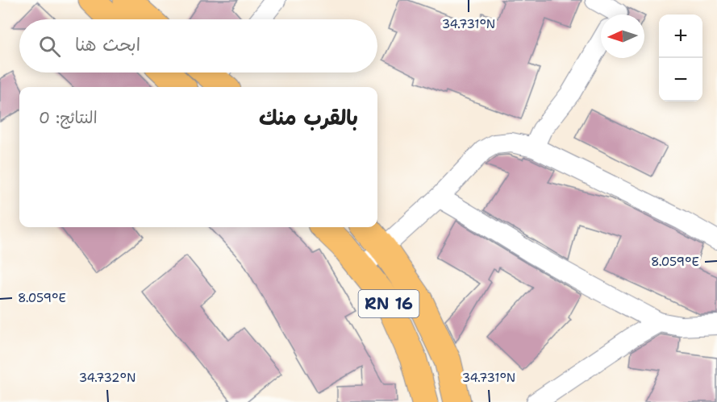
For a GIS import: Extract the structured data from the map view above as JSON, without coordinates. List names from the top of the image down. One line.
{"streets":{"main road":["RN 16"]},"north":"left","page":{"map_buttons":["+","−"],"search":"ابحث هنا","heading":["بالقرب منك","النتائج: 0"]},"coordinates":["34.731°N","8.059°E","34.732°N"]}
